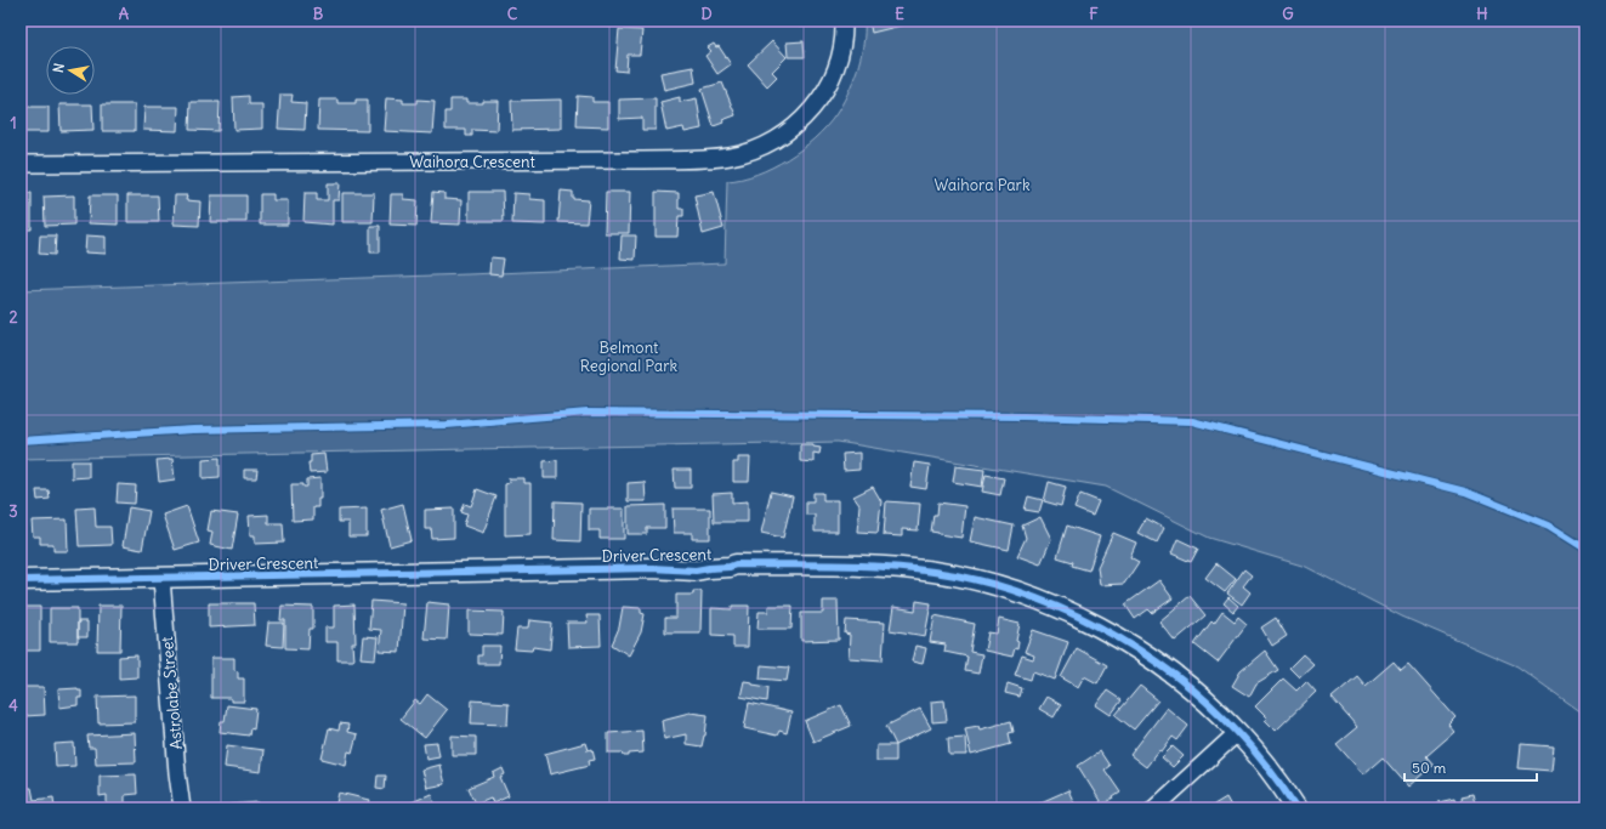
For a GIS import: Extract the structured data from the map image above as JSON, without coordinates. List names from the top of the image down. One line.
{"streets":{"street":["Waihora Crescent","Driver Crescent","Astrolabe Street"]},"crossings":[["Driver Crescent","Astrolabe Street"]],"parks":["Waihora Park","Belmont Regional Park"],"scale_bar":"50 m","north":"left","grid":{"columns":["A","B","C","D","E","F","G","H"],"rows":["1","2","3","4"]}}
